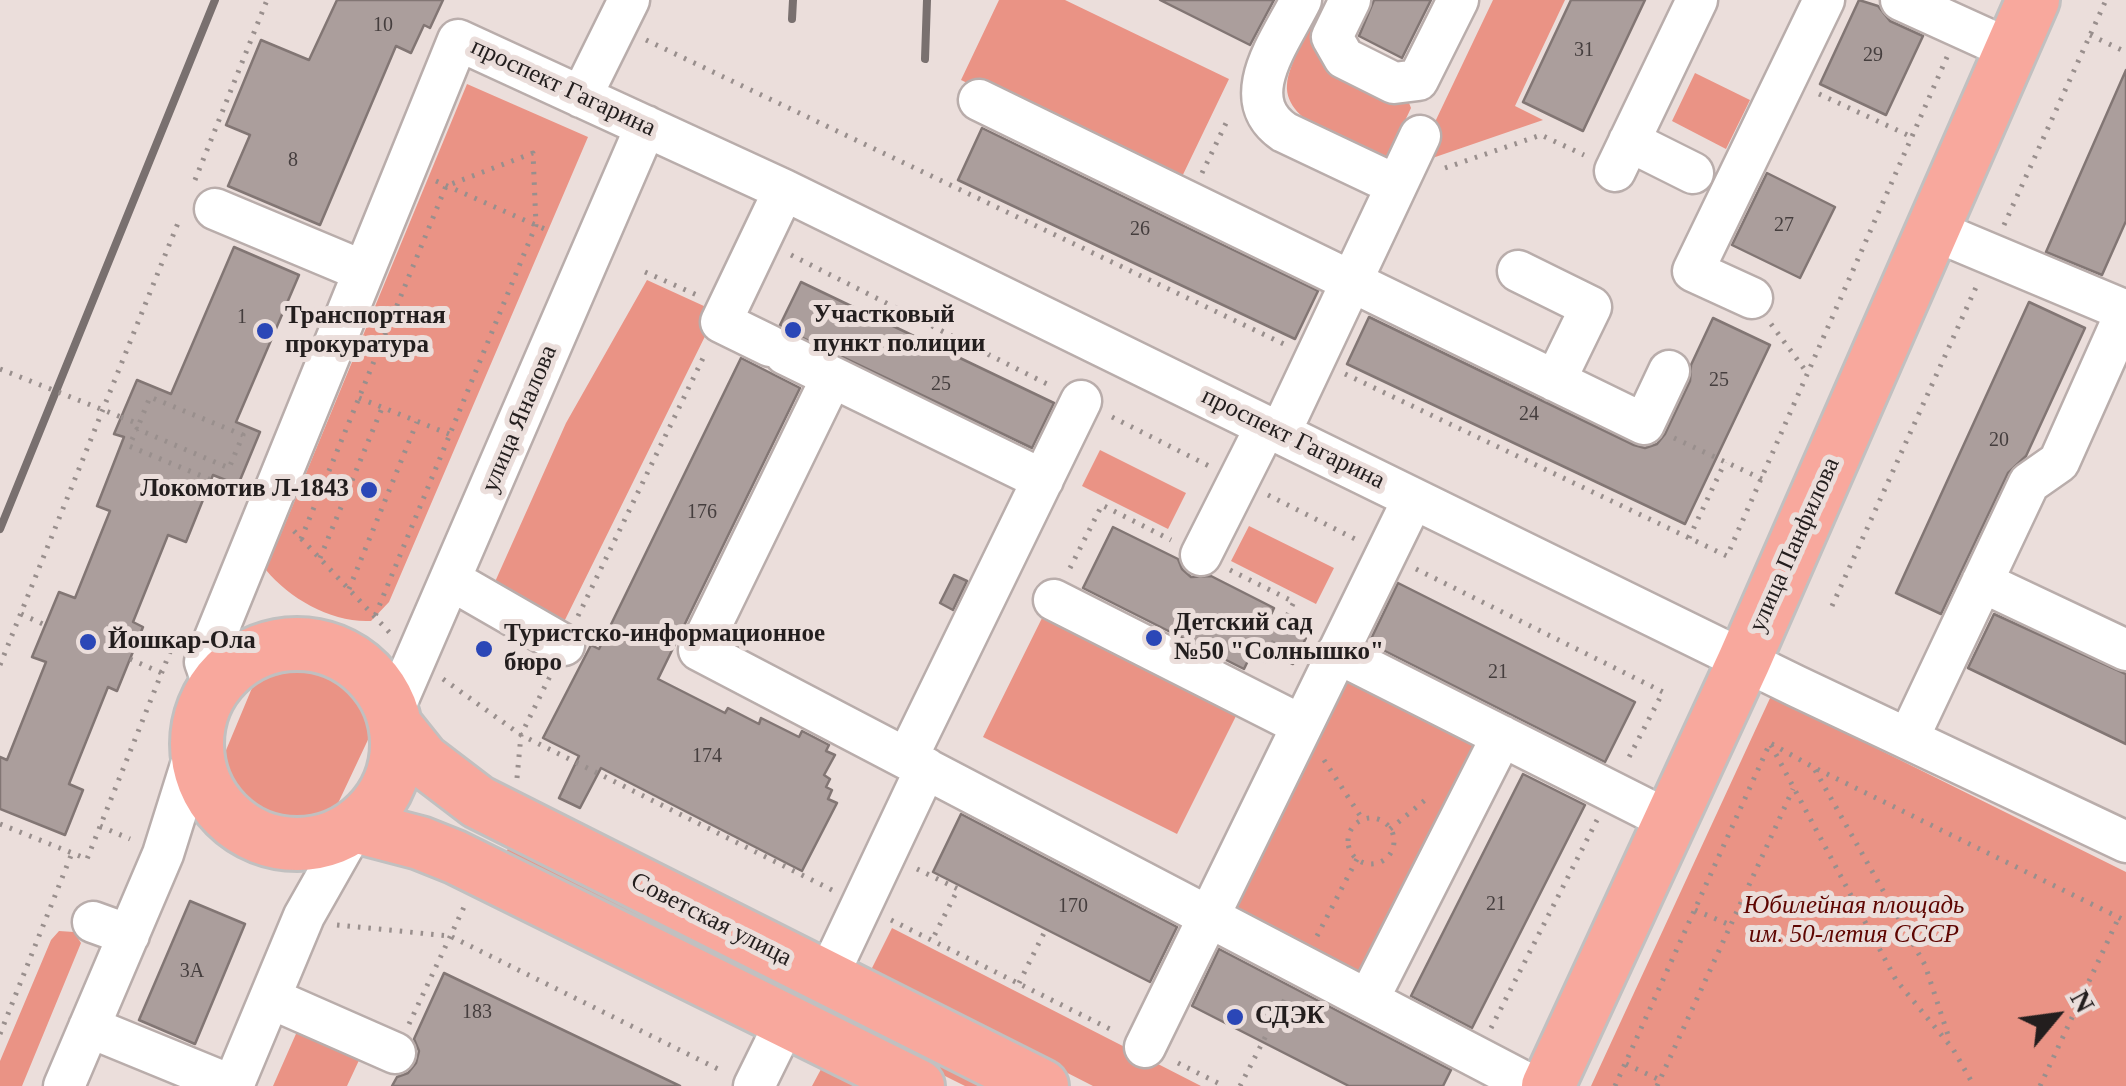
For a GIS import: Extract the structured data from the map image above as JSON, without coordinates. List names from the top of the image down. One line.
{"streets":{"main road":["улица Панфилова","Советская улица"],"street":["проспект Гагарина","улица Яналова"]},"crossings":[["проспект Гагарина","улица Яналова"],["проспект Гагарина","улица Панфилова"],["улица Яналова","Советская улица"]],"parks":["Юбилейная площадь им. 50-летия СССР"],"places":["Участковый пункт полиции","Транспортная прокуратура","Локомотив Л-1843","Детский сад №50 \"Солнышко\"","Йошкар-Ола","Туристско-информационное бюро","СДЭК"],"house_numbers":["10","31","29","8","27","26","1","25","25","24","20","176","21","174","21","170","3А","183"],"north":"top right"}
